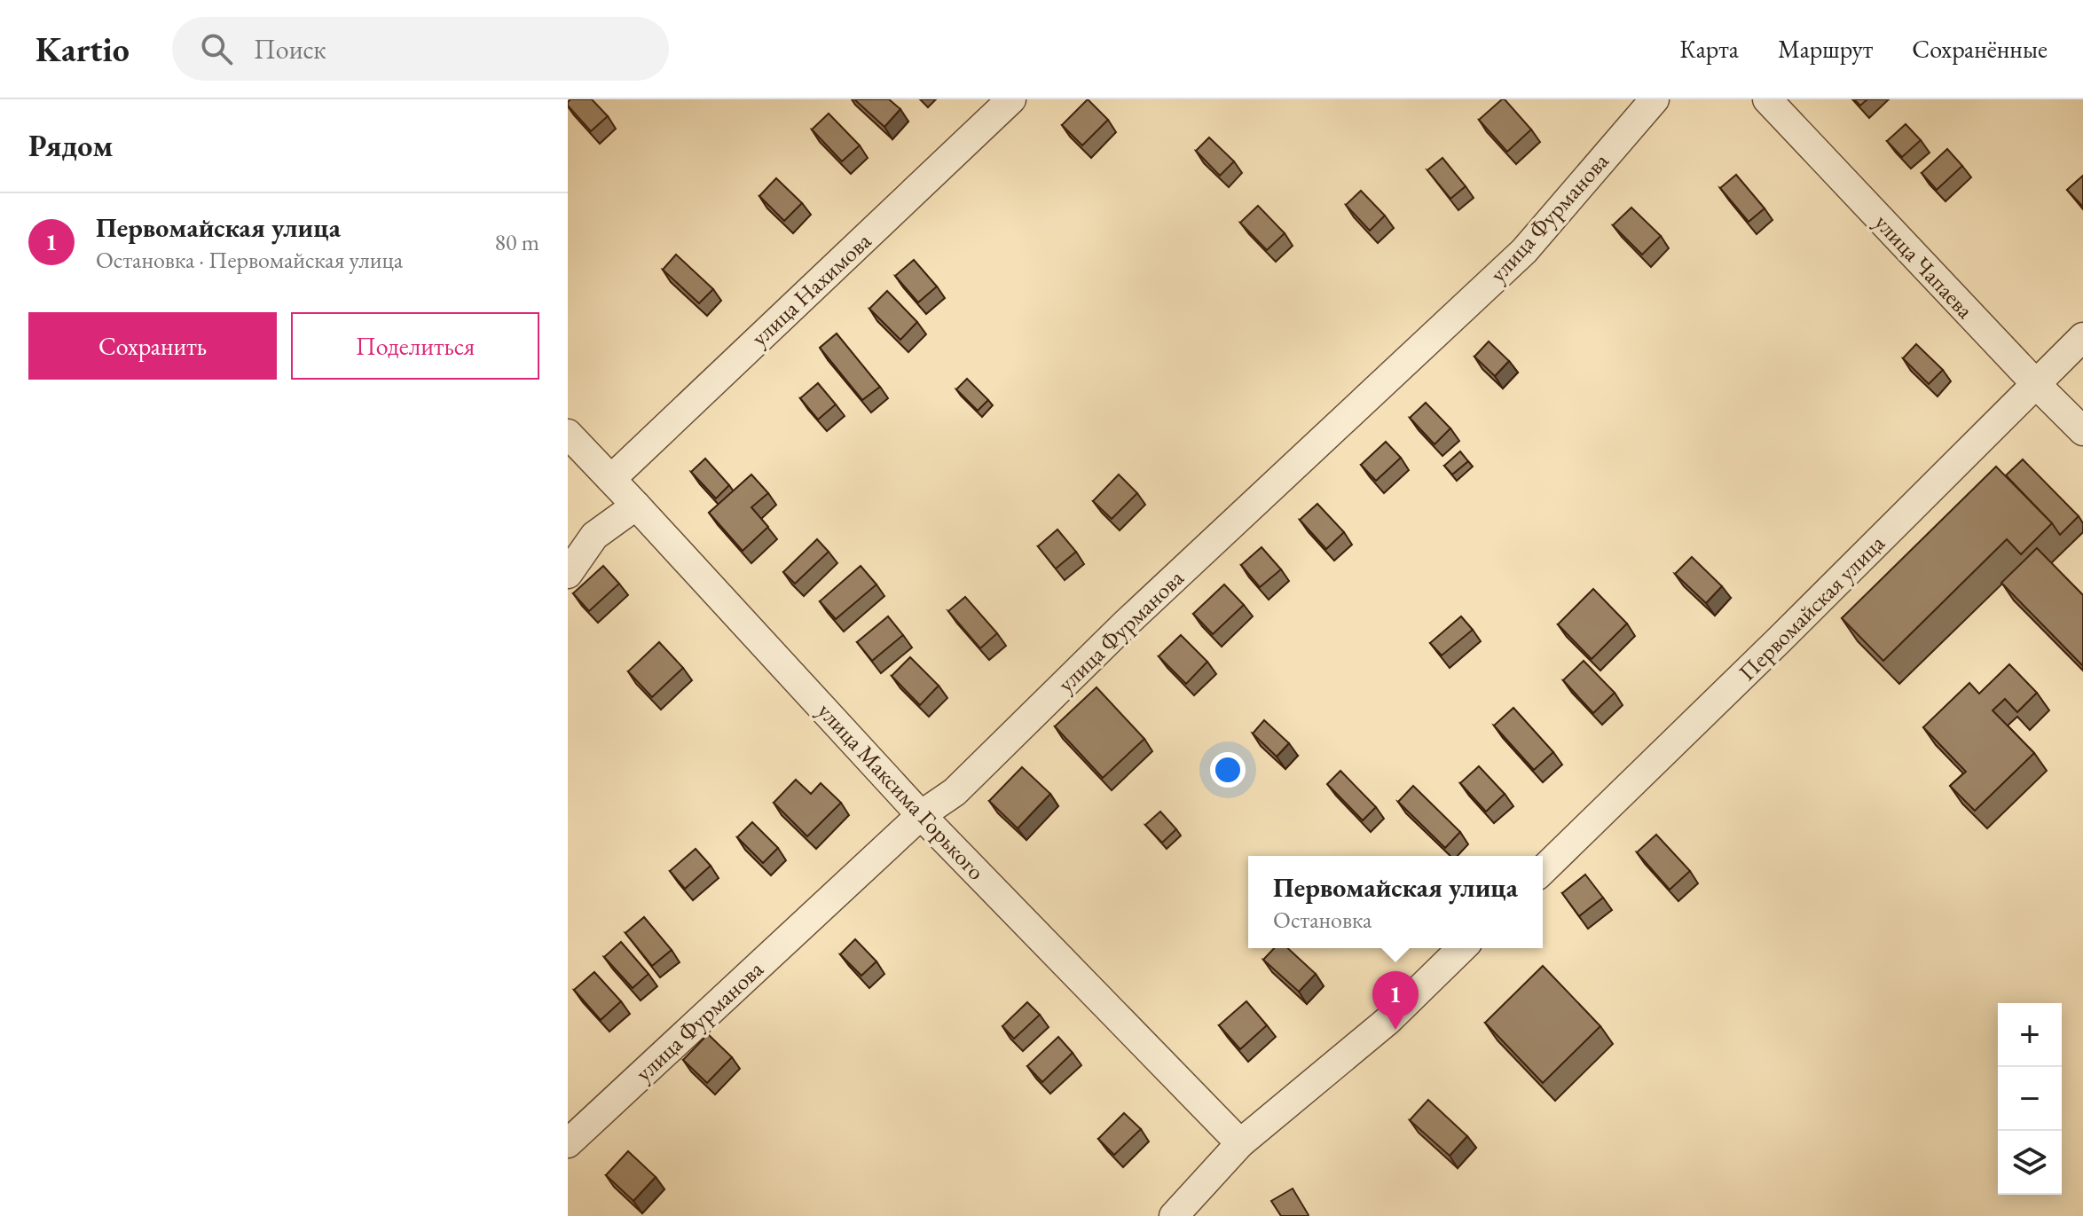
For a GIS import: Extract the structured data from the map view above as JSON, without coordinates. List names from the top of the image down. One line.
{"streets":{"street":["улица Фурманова","улица Чапаева","улица Нахимова","Первомайская улица","улица Максима Горького"]},"crossings":[["улица Фурманова","улица Максима Горького"],["улица Чапаева","Первомайская улица"],["улица Нахимова","улица Максима Горького"]],"page":{"header":"Kartio","search":"Поиск","nav":["Карта","Маршрут","Сохранённые"],"heading":"Рядом","list":[{"mark":"1","name":"Первомайская улица","note":"Остановка · Первомайская улица","value":"80 m"}],"buttons":["Сохранить","Поделиться"],"popup":["Первомайская улица","Остановка"],"pins":"1","map_buttons":["+","−"]}}
